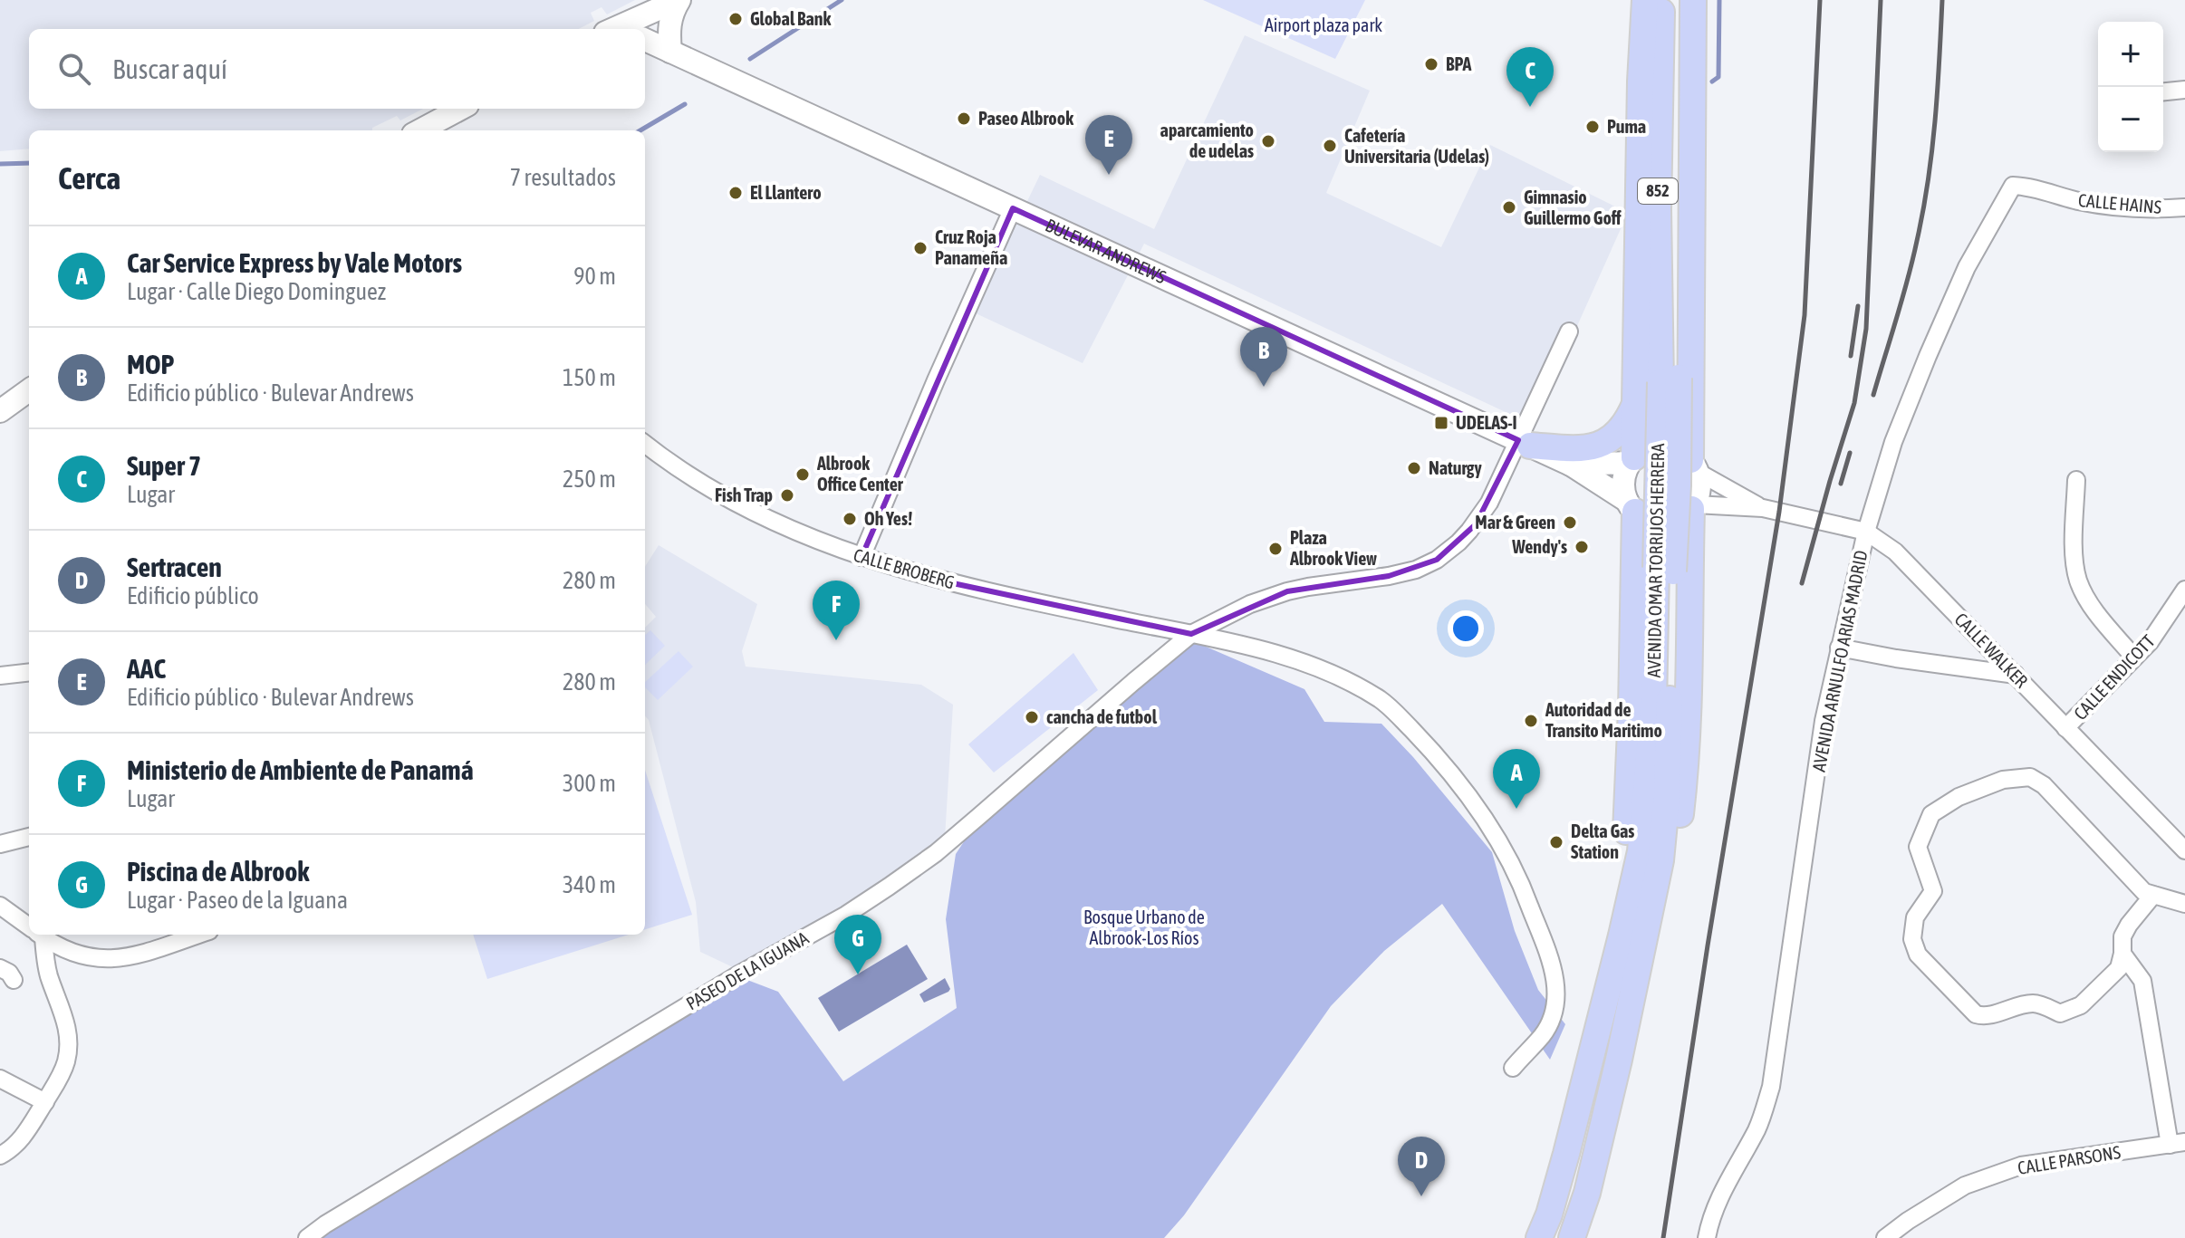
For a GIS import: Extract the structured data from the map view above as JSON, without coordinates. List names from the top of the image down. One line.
{"streets":{"main road":["852","AVENIDA OMAR TORRIJOS HERRERA"],"street":["CALLE HAINS","BULEVAR ANDREWS","CALLE BROBERG","CALLE WALKER","AVENIDA ARNULFO ARIAS MADRID","CALLE ENDICOTT","PASEO DE LA IGUANA","CALLE PARSONS"]},"crossings":[["CALLE HAINS","AVENIDA ARNULFO ARIAS MADRID"],["BULEVAR ANDREWS","CALLE WALKER"],["BULEVAR ANDREWS","PASEO DE LA IGUANA"],["CALLE BROBERG","PASEO DE LA IGUANA"],["CALLE WALKER","AVENIDA ARNULFO ARIAS MADRID"],["CALLE WALKER","CALLE ENDICOTT"]],"parks":["Airport plaza park","Bosque Urbano de Albrook-Los Ríos"],"places":{"other":["Global Bank","BPA","Paseo Albrook","Puma","aparcamiento de udelas","Cafetería Universitaria (Udelas)","El Llantero","Gimnasio Guillermo Goff","Cruz Roja Panameña","Naturgy","Albrook Office Center","Fish Trap","Oh Yes!","Mar & Green","Wendy's","Plaza Albrook View","cancha de futbol","Autoridad de Transito Maritimo","Delta Gas Station"],"transit":["UDELAS-I"]},"page":{"map_buttons":["+","−"],"search":"Buscar aquí","pins":["C","E","B","F","A","G","D"],"heading":["Cerca","7 resultados"],"list":[{"mark":"A","name":"Car Service Express by Vale Motors","note":"Lugar · Calle Diego Dominguez","value":"90 m"},{"mark":"B","name":"MOP","note":"Edificio público · Bulevar Andrews","value":"150 m"},{"mark":"C","name":"Super 7","note":"Lugar","value":"250 m"},{"mark":"D","name":"Sertracen","note":"Edificio público","value":"280 m"},{"mark":"E","name":"AAC","note":"Edificio público · Bulevar Andrews","value":"280 m"},{"mark":"F","name":"Ministerio de Ambiente de Panamá","note":"Lugar","value":"300 m"},{"mark":"G","name":"Piscina de Albrook","note":"Lugar · Paseo de la Iguana","value":"340 m"}]}}
